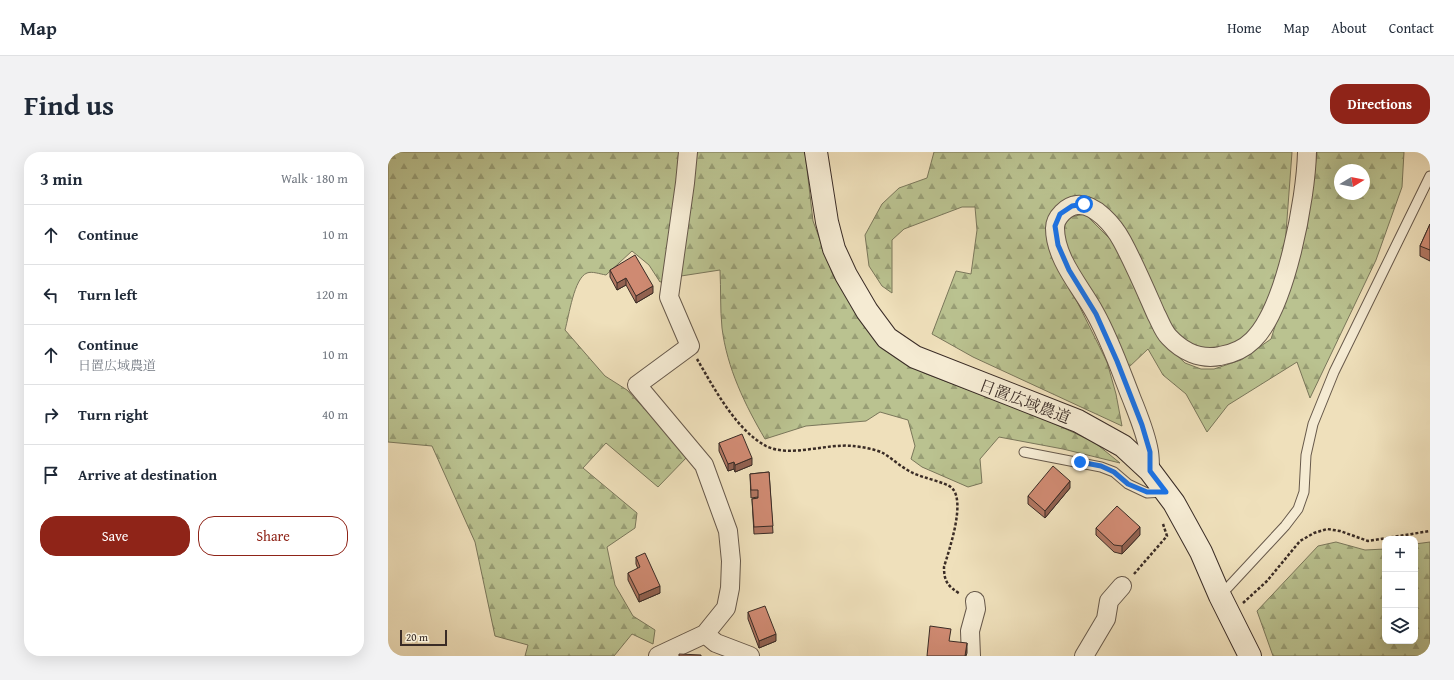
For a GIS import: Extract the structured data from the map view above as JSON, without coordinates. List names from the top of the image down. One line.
{"streets":{"street":["日置広域農道"]},"scale_bar":"20 m","north":"right","page":{"header":"Map","nav":["Home","Map","About","Contact"],"title":"Find us","buttons":["Directions",["Save","Share"]],"heading":["3 min","Walk · 180 m"],"list":[["Continue","10 m"],["Turn left","120 m"],["Continue","日置広域農道","10 m"],["Turn right","40 m"],"Arrive at destination"],"map_buttons":["+","−"],"scale":"20 m"}}
